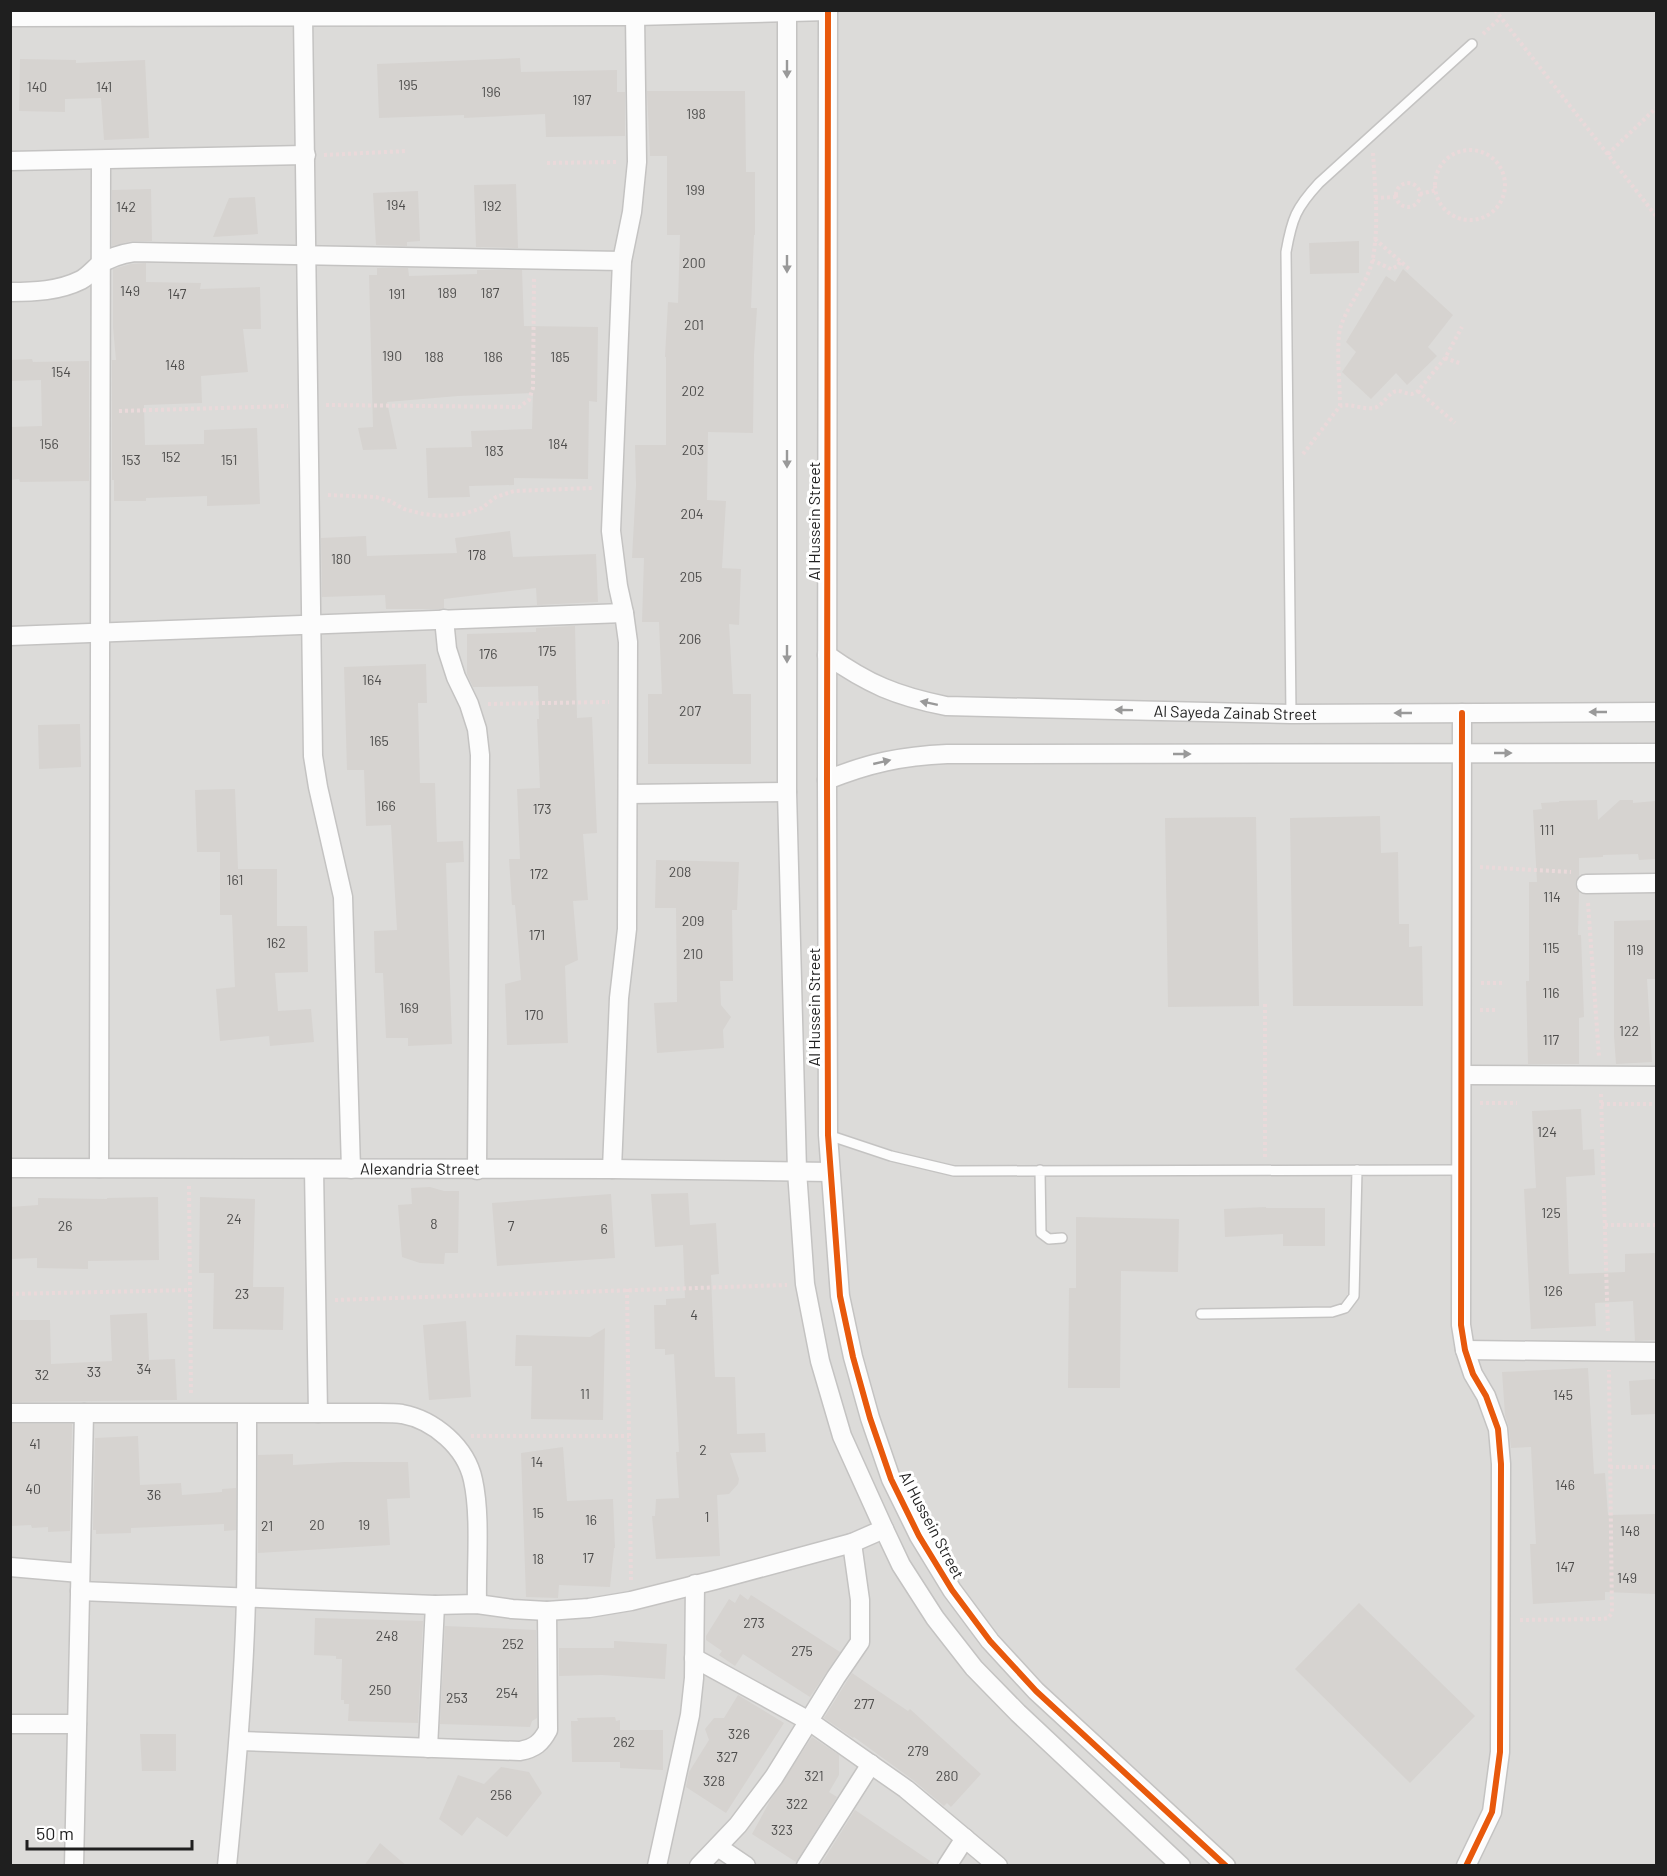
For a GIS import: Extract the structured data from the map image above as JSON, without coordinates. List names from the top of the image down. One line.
{"streets":{"street":["Al Hussein Street","Al Sayeda Zainab Street","Alexandria Street"]},"crossings":[["Al Hussein Street","Al Sayeda Zainab Street"],["Al Hussein Street","Alexandria Street"]],"house_numbers":["195","140","141","196","197","198","199","194","192","142","200","149","189","187","147","191","201","190","188","186","185","148","154","202","156","184","203","183","152","153","151","204","178","180","205","206","175","176","164","207","165","166","173","111","208","172","161","114","209","171","162","115","119","210","116","169","170","122","117","124","125","24","8","26","7","6","126","23","4","34","33","32","11","145","41","2","14","146","40","36","15","1","16","20","19","21","148","17","18","147","149","273","248","252","275","250","254","253","277","326","262","279","327","321","280","328","256","322","323"],"scale_bar":"50 m"}
